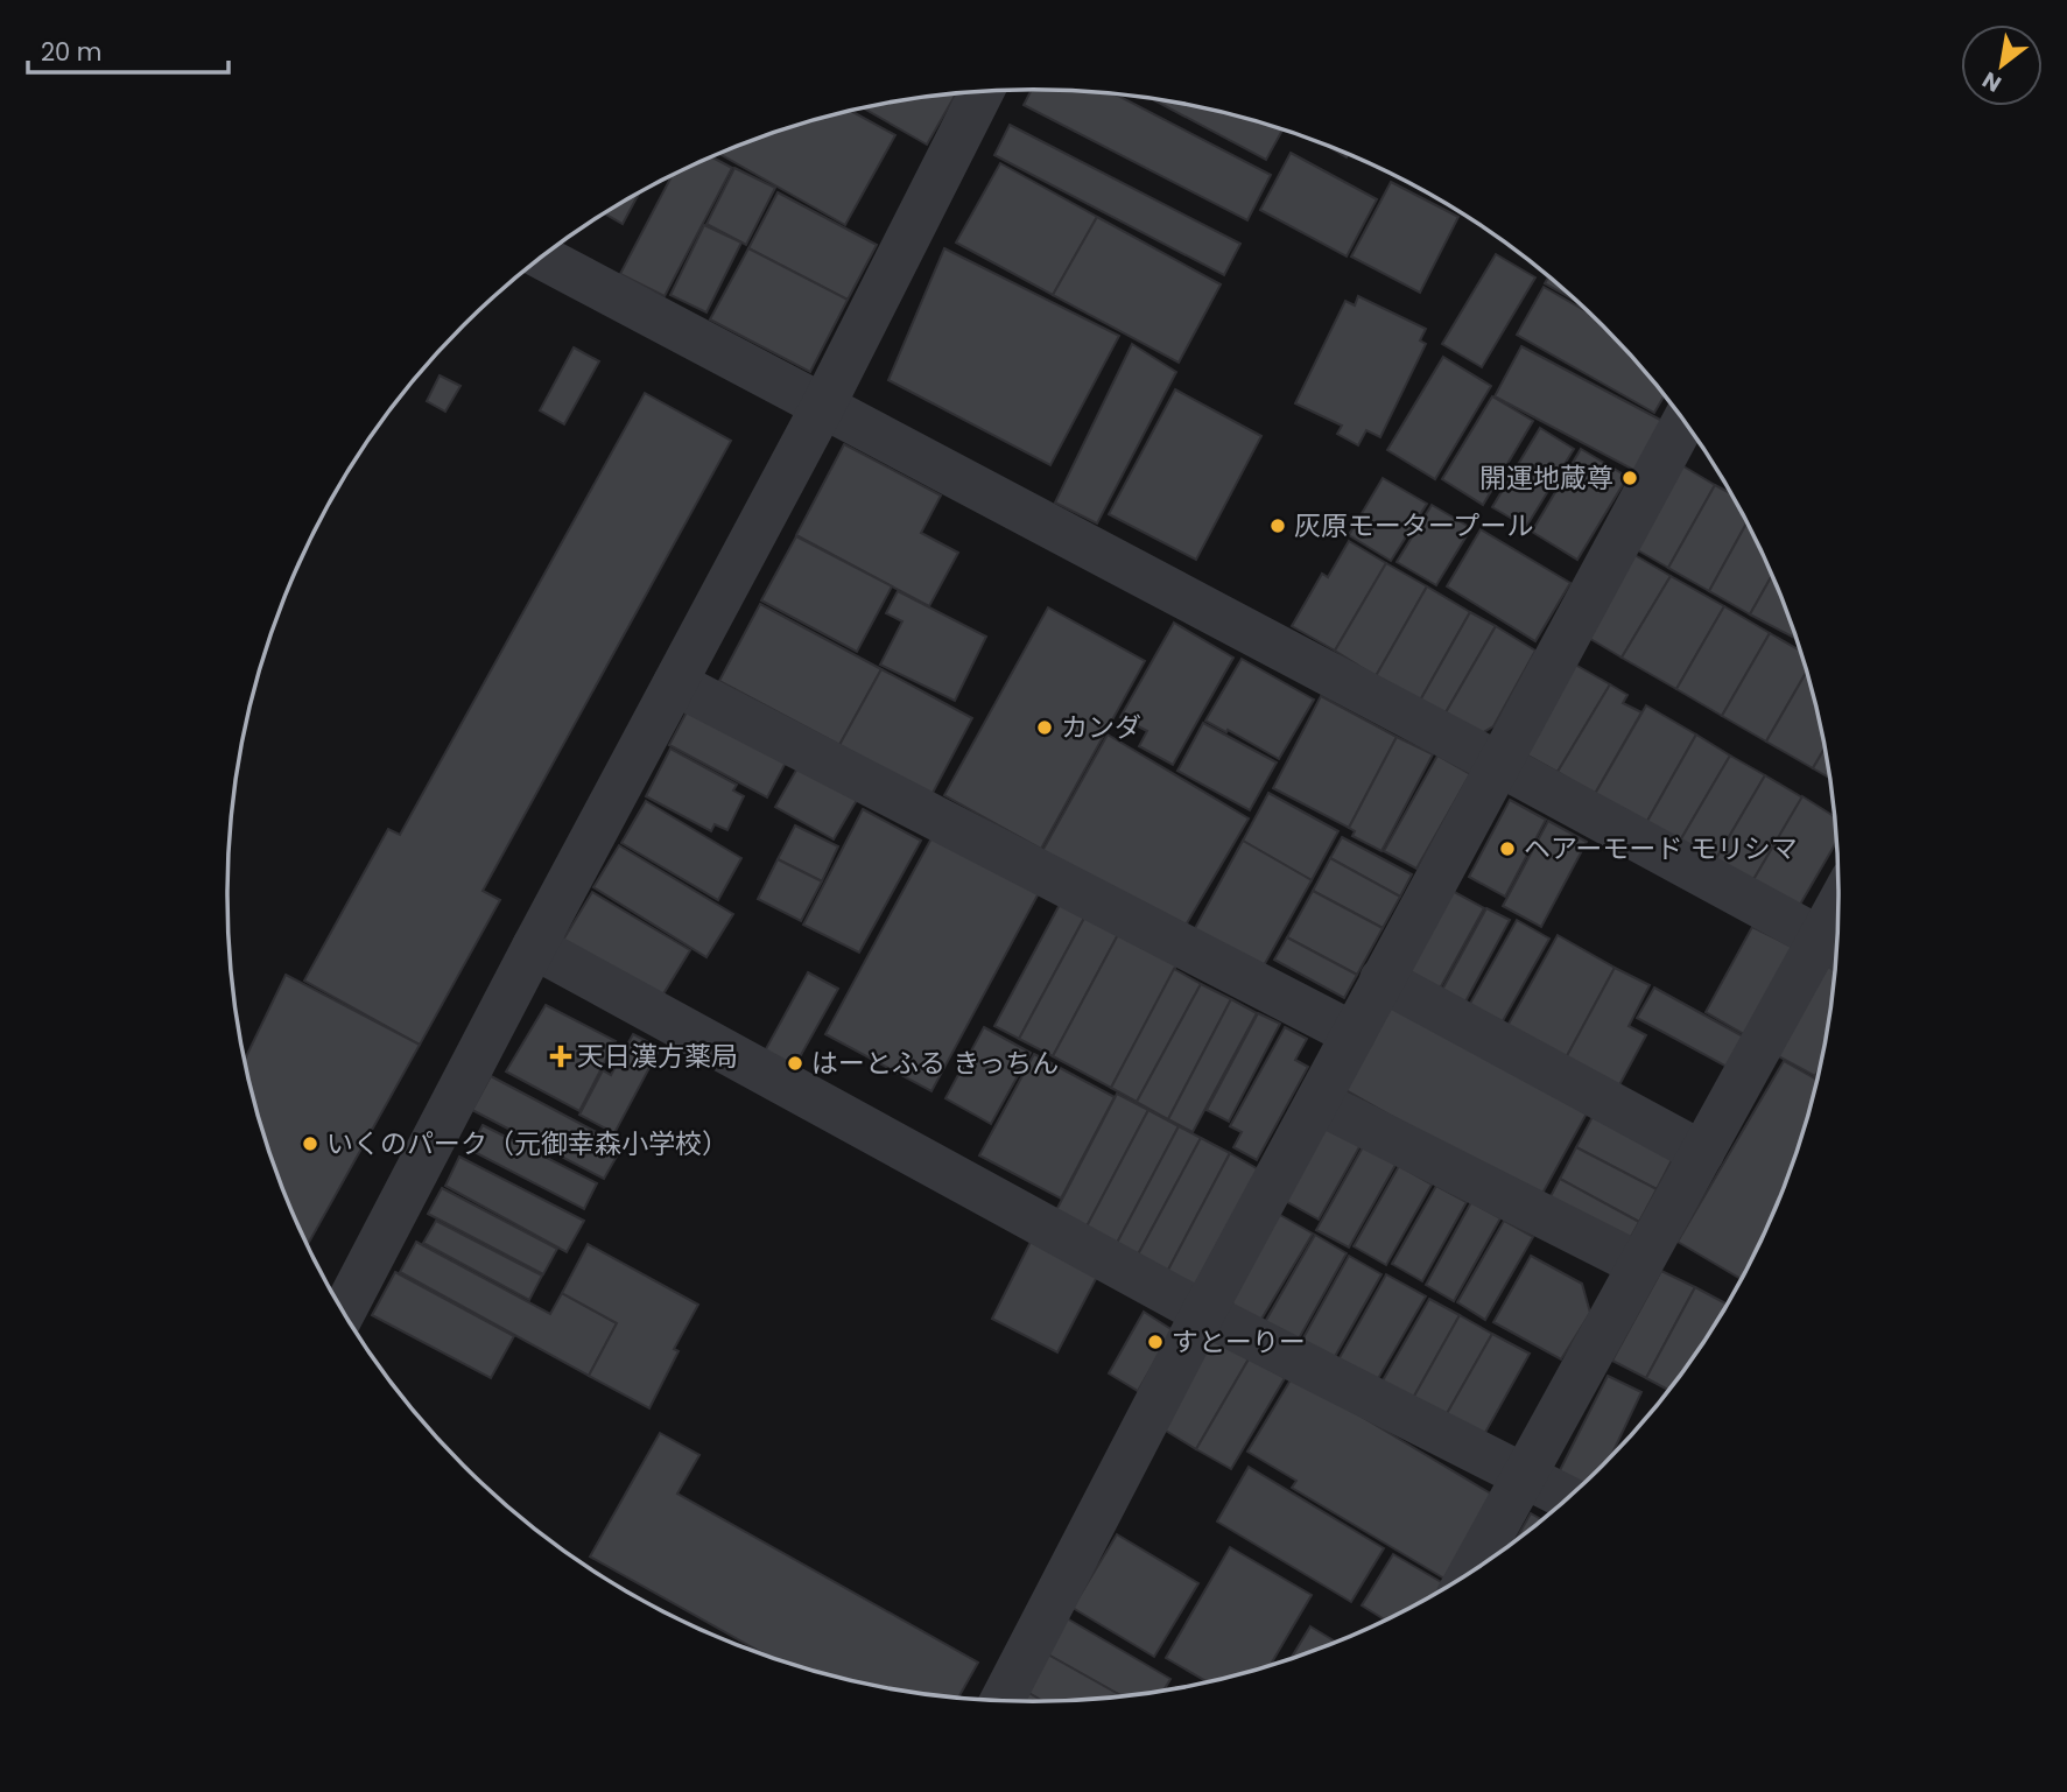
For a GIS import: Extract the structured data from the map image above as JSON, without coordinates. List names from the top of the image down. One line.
{"places":{"other":["開運地蔵尊","灰原モータープール","カンダ","ヘアーモード モリシマ","はーとふる きっちん","いくのパーク（元御幸森小学校）","すとーりー"],"health":["天日漢方薬局"]},"scale_bar":"20 m","north":"bottom left"}
